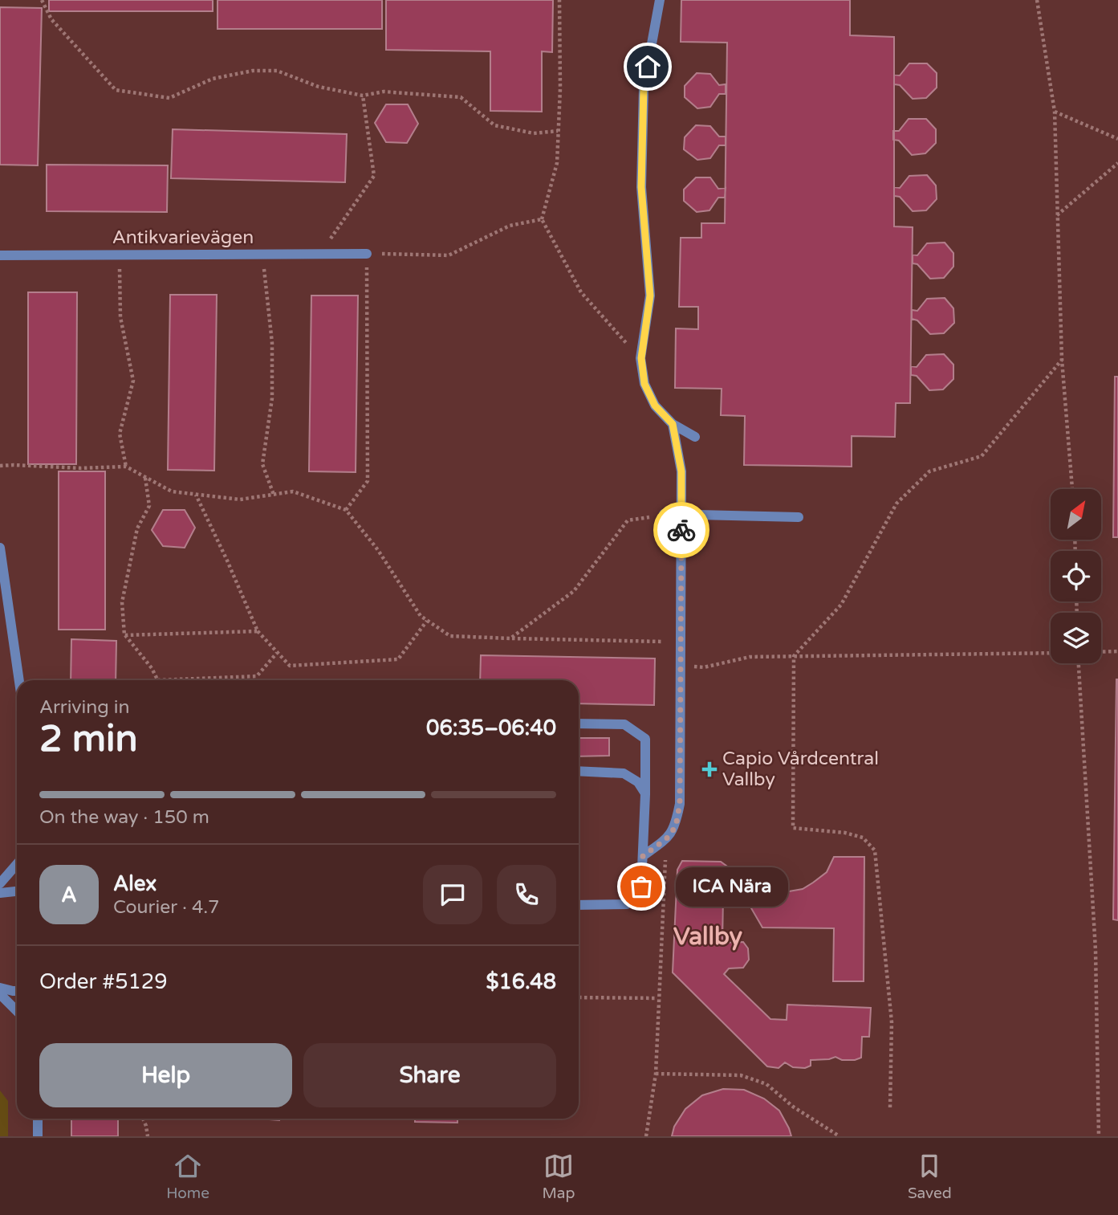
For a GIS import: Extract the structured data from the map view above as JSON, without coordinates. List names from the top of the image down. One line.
{"streets":{"street":["Antikvarievägen"]},"districts":["Vallby"],"places":{"health":["Capio Vårdcentral Vallby"],"other":["ICA Nära"]},"north":"top right","page":{"heading":["2 min","Arriving in","06:35–06:40"],"panel":["Alex","Courier · 4.7","Order #5129","$16.48"],"bar":"On the way · 150 m","round":"A","bubble":"ICA Nära","buttons":["Help","Share"],"tabs":["Home","Map","Saved"]}}
